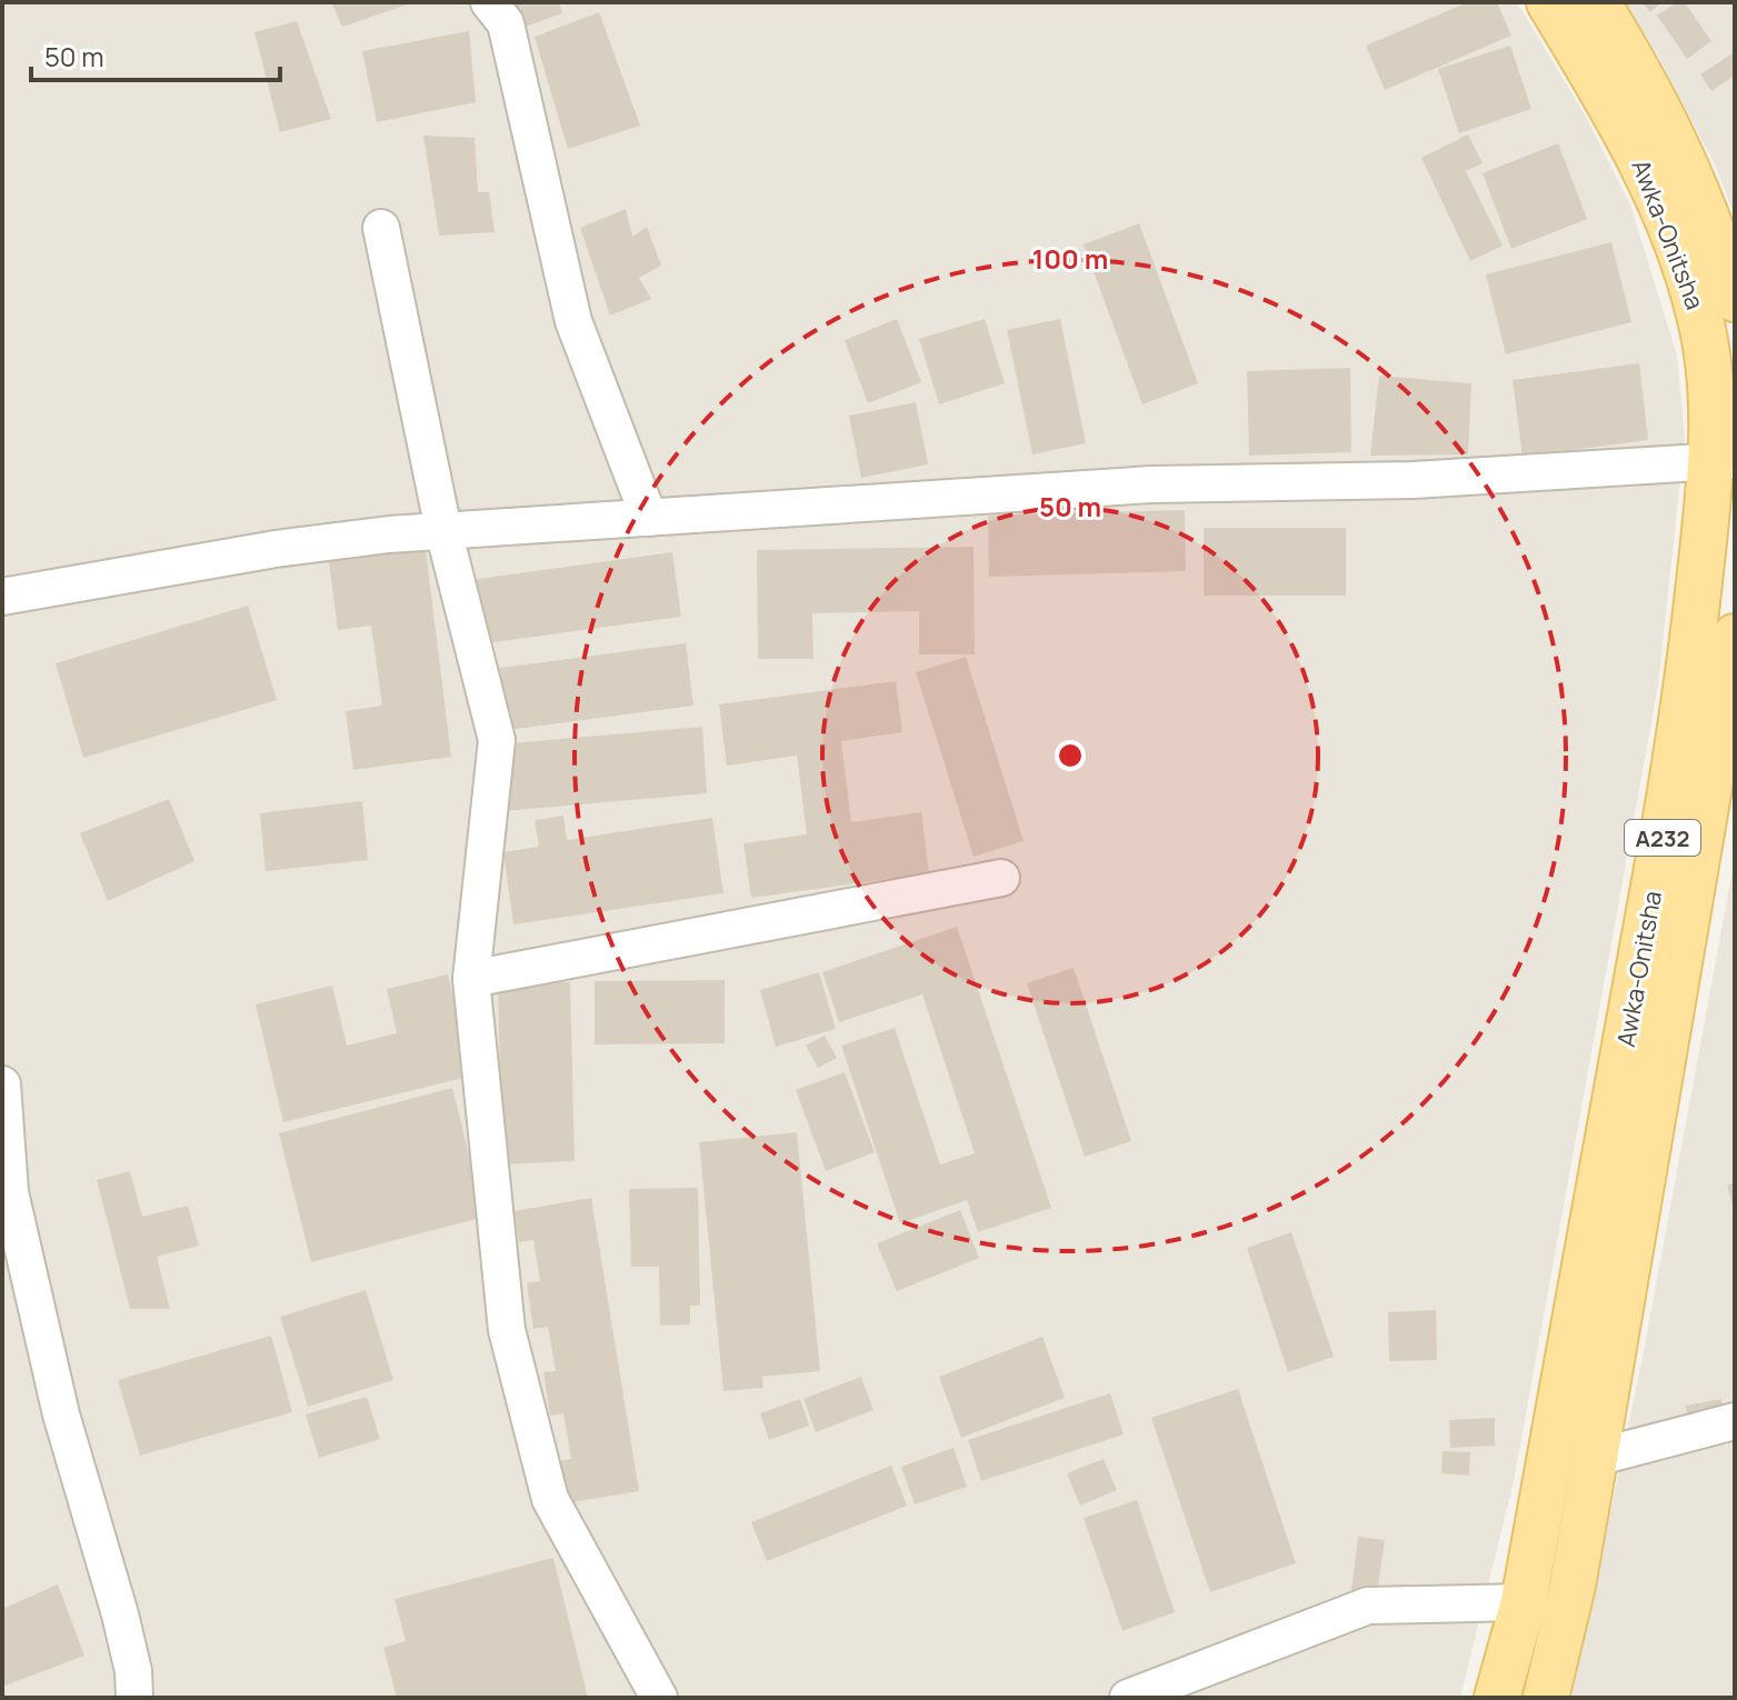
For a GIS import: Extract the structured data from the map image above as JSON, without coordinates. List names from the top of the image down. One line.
{"streets":{"main road":["Awka-Onitsha","A232"]},"scale_bar":"50 m","rings":["100 m","50 m"]}
